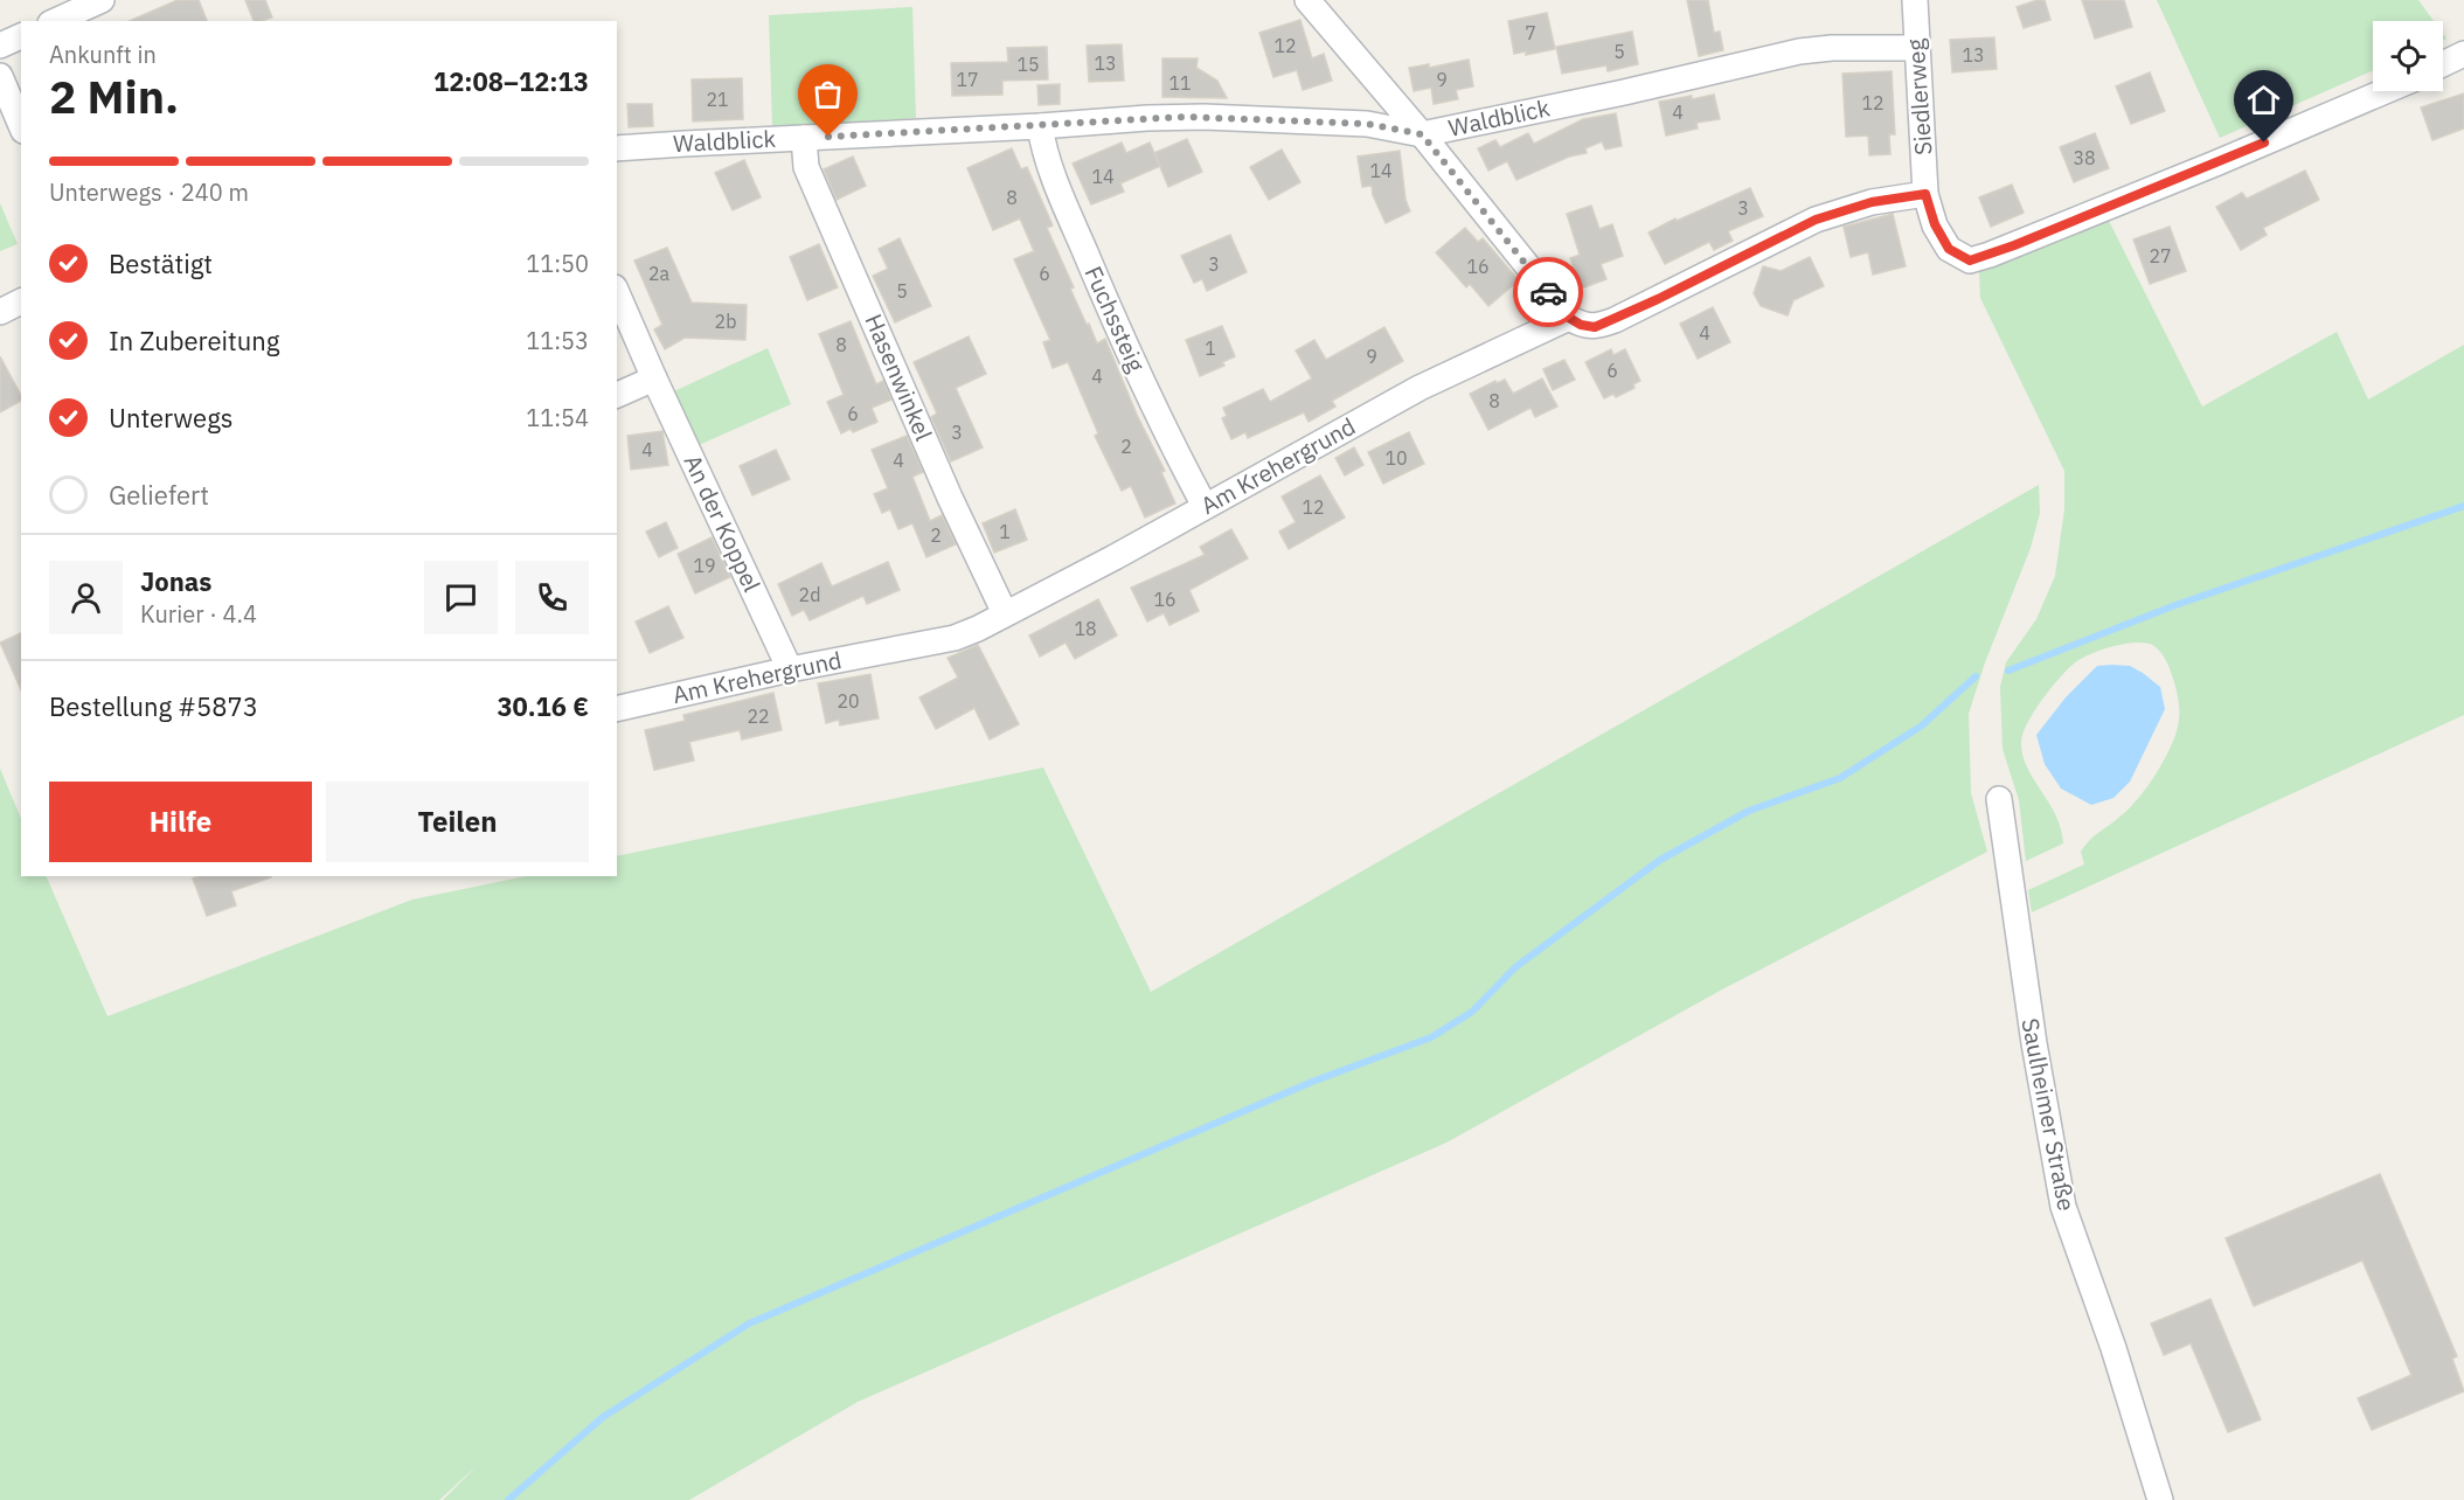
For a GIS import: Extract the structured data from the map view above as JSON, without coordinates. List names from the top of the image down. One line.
{"streets":{"street":["Siedlerweg","Waldblick","Fuchssteig","Hasenwinkel","Am Krehergrund","An der Koppel","Saulheimer Straße"]},"crossings":[["Siedlerweg","Waldblick"],["Waldblick","Fuchssteig"],["Waldblick","Hasenwinkel"],["Fuchssteig","Am Krehergrund"],["Hasenwinkel","Am Krehergrund"],["Am Krehergrund","An der Koppel"]],"house_numbers":["7","12","5","13","13","15","17","9","11","21","12","4","38","14","14","8","3","27","3","16","2a","6","5","2b","4","8","1","9","6","4","8","6","3","2","4","10","4","12","1","2","19","2d","16","18","20","22"],"page":{"heading":["2 Min.","Ankunft in","12:08–12:13"],"panel":["Jonas","Kurier · 4.4","Bestellung #5873","30.16 €"],"bar":"Unterwegs · 240 m","list":[["Bestätigt","11:50"],["In Zubereitung","11:53"],["Unterwegs","11:54"],"Geliefert"],"buttons":["Hilfe","Teilen"]}}
